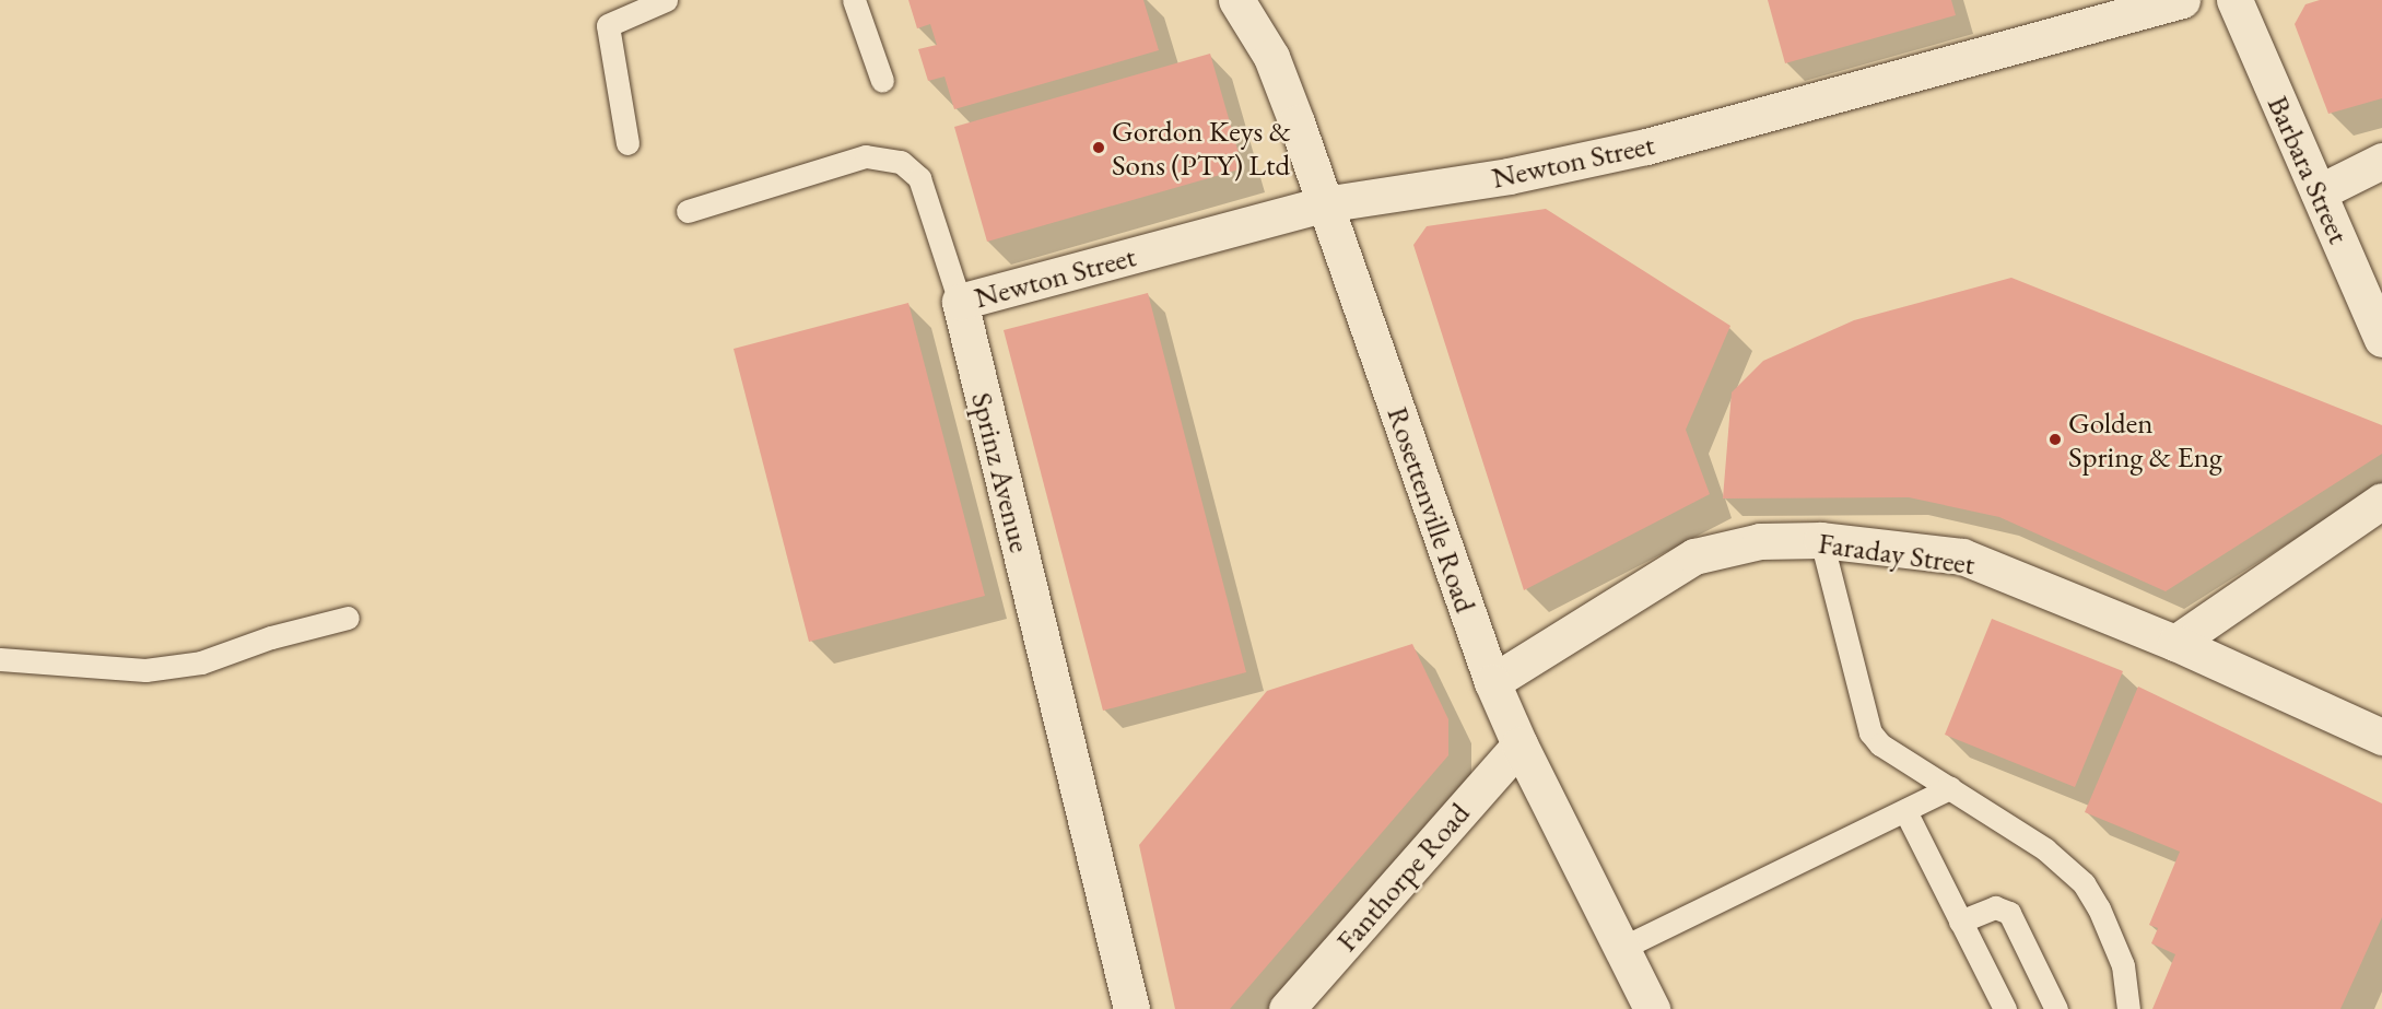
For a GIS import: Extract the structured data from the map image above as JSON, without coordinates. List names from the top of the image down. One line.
{"streets":{"street":["Newton Street","Barbara Street","Sprinz Avenue","Rosettenville Road","Faraday Street","Fanthorpe Road"]},"crossings":[["Newton Street","Sprinz Avenue"],["Newton Street","Rosettenville Road"],["Rosettenville Road","Faraday Street"],["Rosettenville Road","Fanthorpe Road"]],"places":["Gordon Keys & Sons (PTY) Ltd","Golden Spring & Eng"]}
